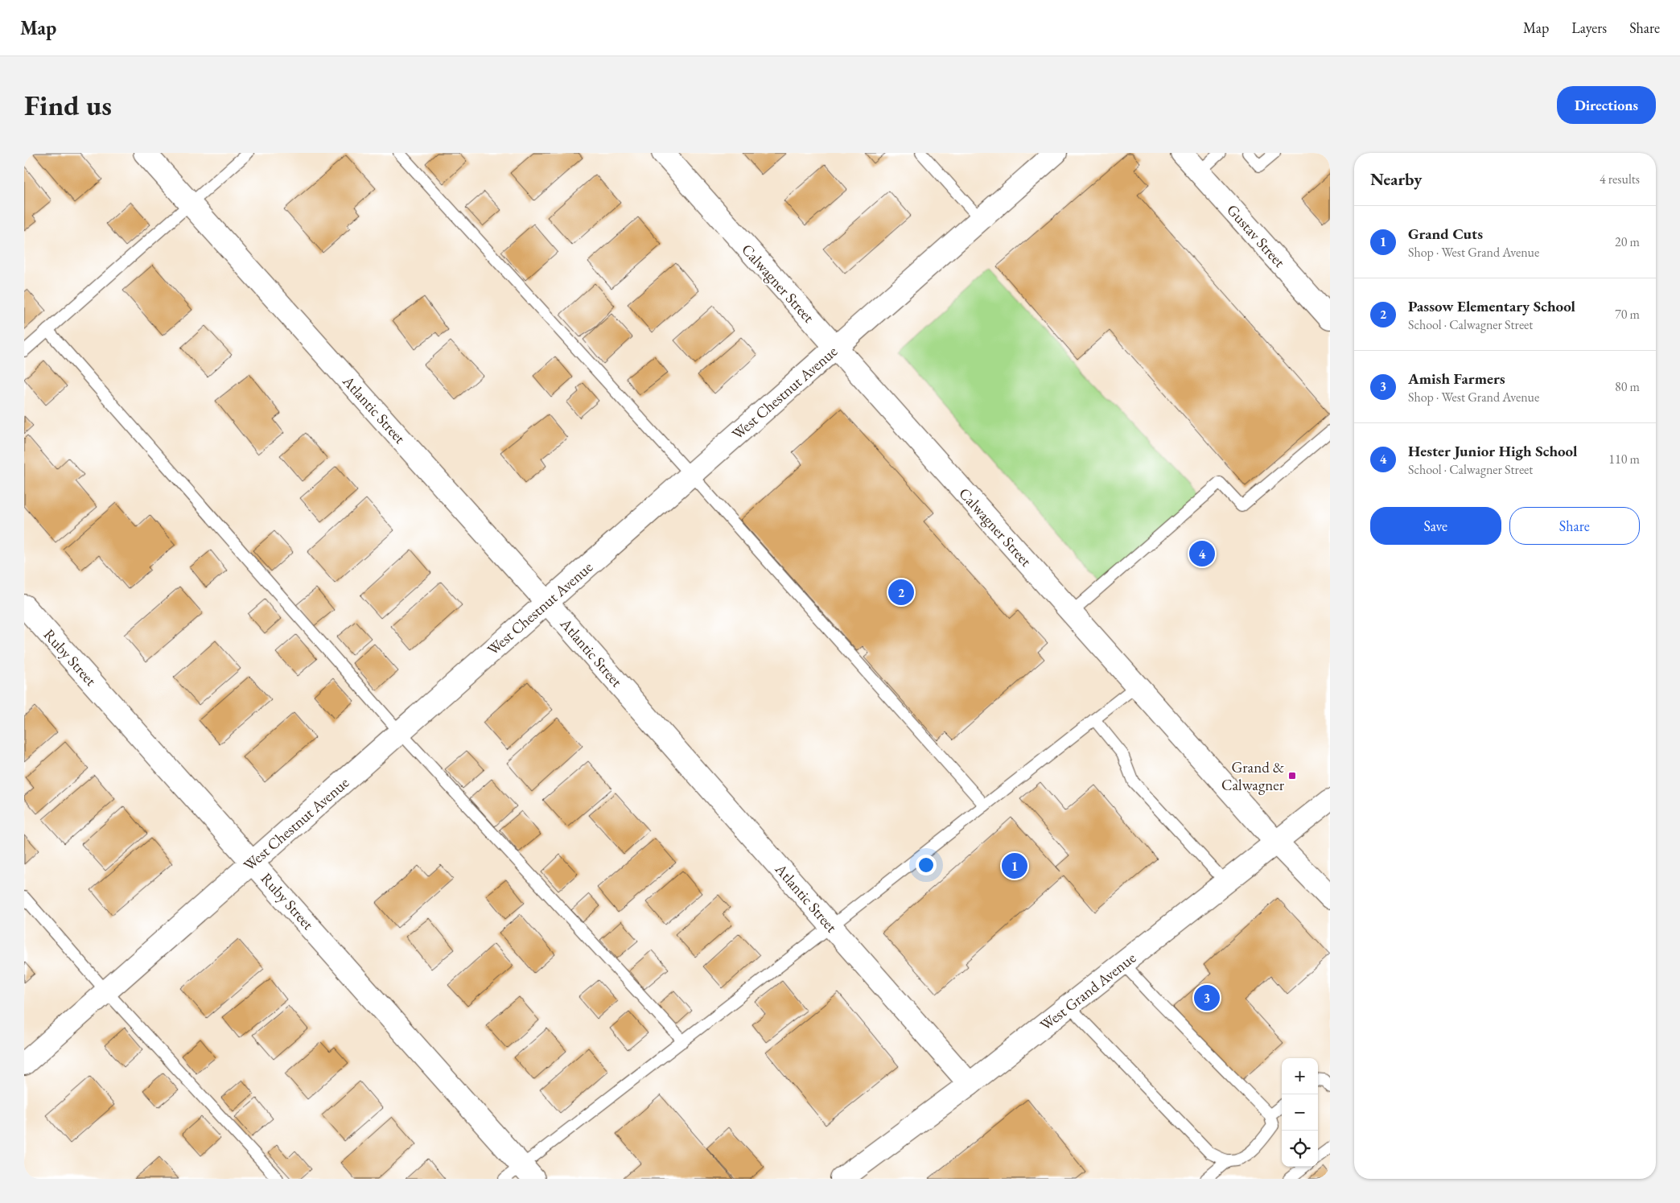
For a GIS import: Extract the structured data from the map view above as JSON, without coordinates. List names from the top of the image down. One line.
{"streets":{"street":["Gustav Street","Calwagner Street","West Chestnut Avenue","Atlantic Street","Ruby Street","West Grand Avenue"]},"crossings":[["Calwagner Street","West Chestnut Avenue"],["Calwagner Street","West Grand Avenue"],["West Chestnut Avenue","Atlantic Street"],["West Chestnut Avenue","Ruby Street"],["Atlantic Street","West Grand Avenue"]],"places":{"transit":["Grand & Calwagner"]},"page":{"header":"Map","nav":["Map","Layers","Share"],"buttons":["Directions",["Save","Share"]],"title":"Find us","heading":["Nearby","4 results"],"list":[{"mark":"1","name":"Grand Cuts","note":"Shop · West Grand Avenue","value":"20 m"},{"mark":"2","name":"Passow Elementary School","note":"School · Calwagner Street","value":"70 m"},{"mark":"3","name":"Amish Farmers","note":"Shop · West Grand Avenue","value":"80 m"},{"mark":"4","name":"Hester Junior High School","note":"School · Calwagner Street","value":"110 m"}],"pins":["4","2","1","3"],"map_buttons":["+","−"]}}
